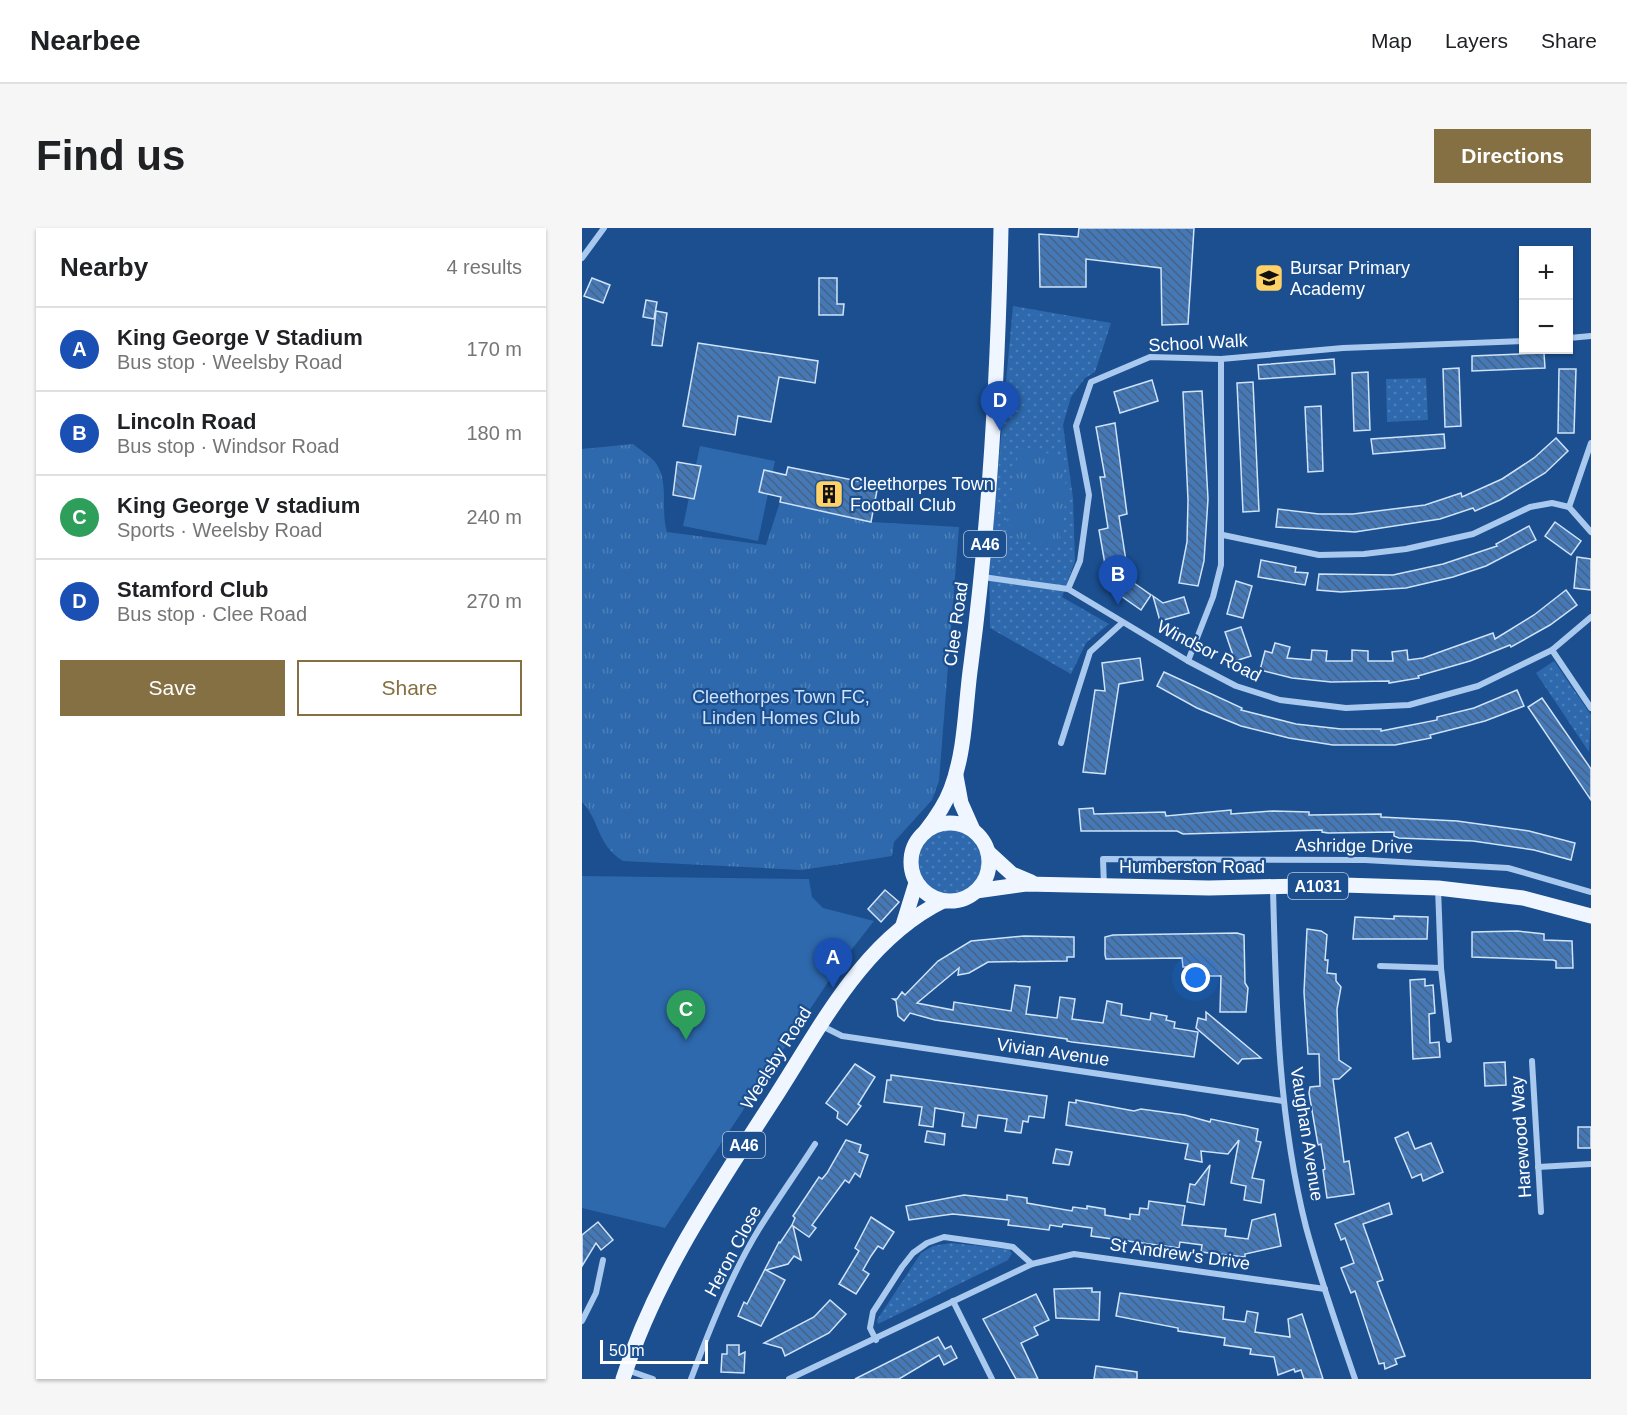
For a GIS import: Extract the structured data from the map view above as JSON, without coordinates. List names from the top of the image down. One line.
{"streets":{"main road":["A46","Clee Road","Humberston Road","A1031","Weelsby Road"],"street":["School Walk","Windsor Road","Ashridge Drive","Vivian Avenue","Vaughan Avenue","Harewood Way","Heron Close","St Andrew's Drive"]},"crossings":[["School Walk","Windsor Road"],["A46","Clee Road"],["A46","Humberston Road"],["A46","Weelsby Road"],["Clee Road","Windsor Road"],["Clee Road","Humberston Road"],["Clee Road","Weelsby Road"],["Ashridge Drive","Humberston Road"],["Humberston Road","Weelsby Road"],["Humberston Road","Vaughan Avenue"],["Vivian Avenue","Weelsby Road"],["Vivian Avenue","Vaughan Avenue"],["Vaughan Avenue","St Andrew's Drive"]],"parks":["Cleethorpes Town FC, Linden Homes Club"],"places":{"school or university":["Bursar Primary Academy"],"building":["Cleethorpes Town Football Club"]},"scale_bar":"50 m","page":{"header":"Nearbee","nav":["Map","Layers","Share"],"buttons":["Directions",["Save","Share"]],"title":"Find us","heading":["Nearby","4 results"],"map_buttons":["+","−"],"list":[{"mark":"A","name":"King George V Stadium","note":"Bus stop · Weelsby Road","value":"170 m"},{"mark":"B","name":"Lincoln Road","note":"Bus stop · Windsor Road","value":"180 m"},{"mark":"C","name":"King George V stadium","note":"Sports · Weelsby Road","value":"240 m"},{"mark":"D","name":"Stamford Club","note":"Bus stop · Clee Road","value":"270 m"}],"pins":["D","B","A","C"],"scale":"50 m"}}
